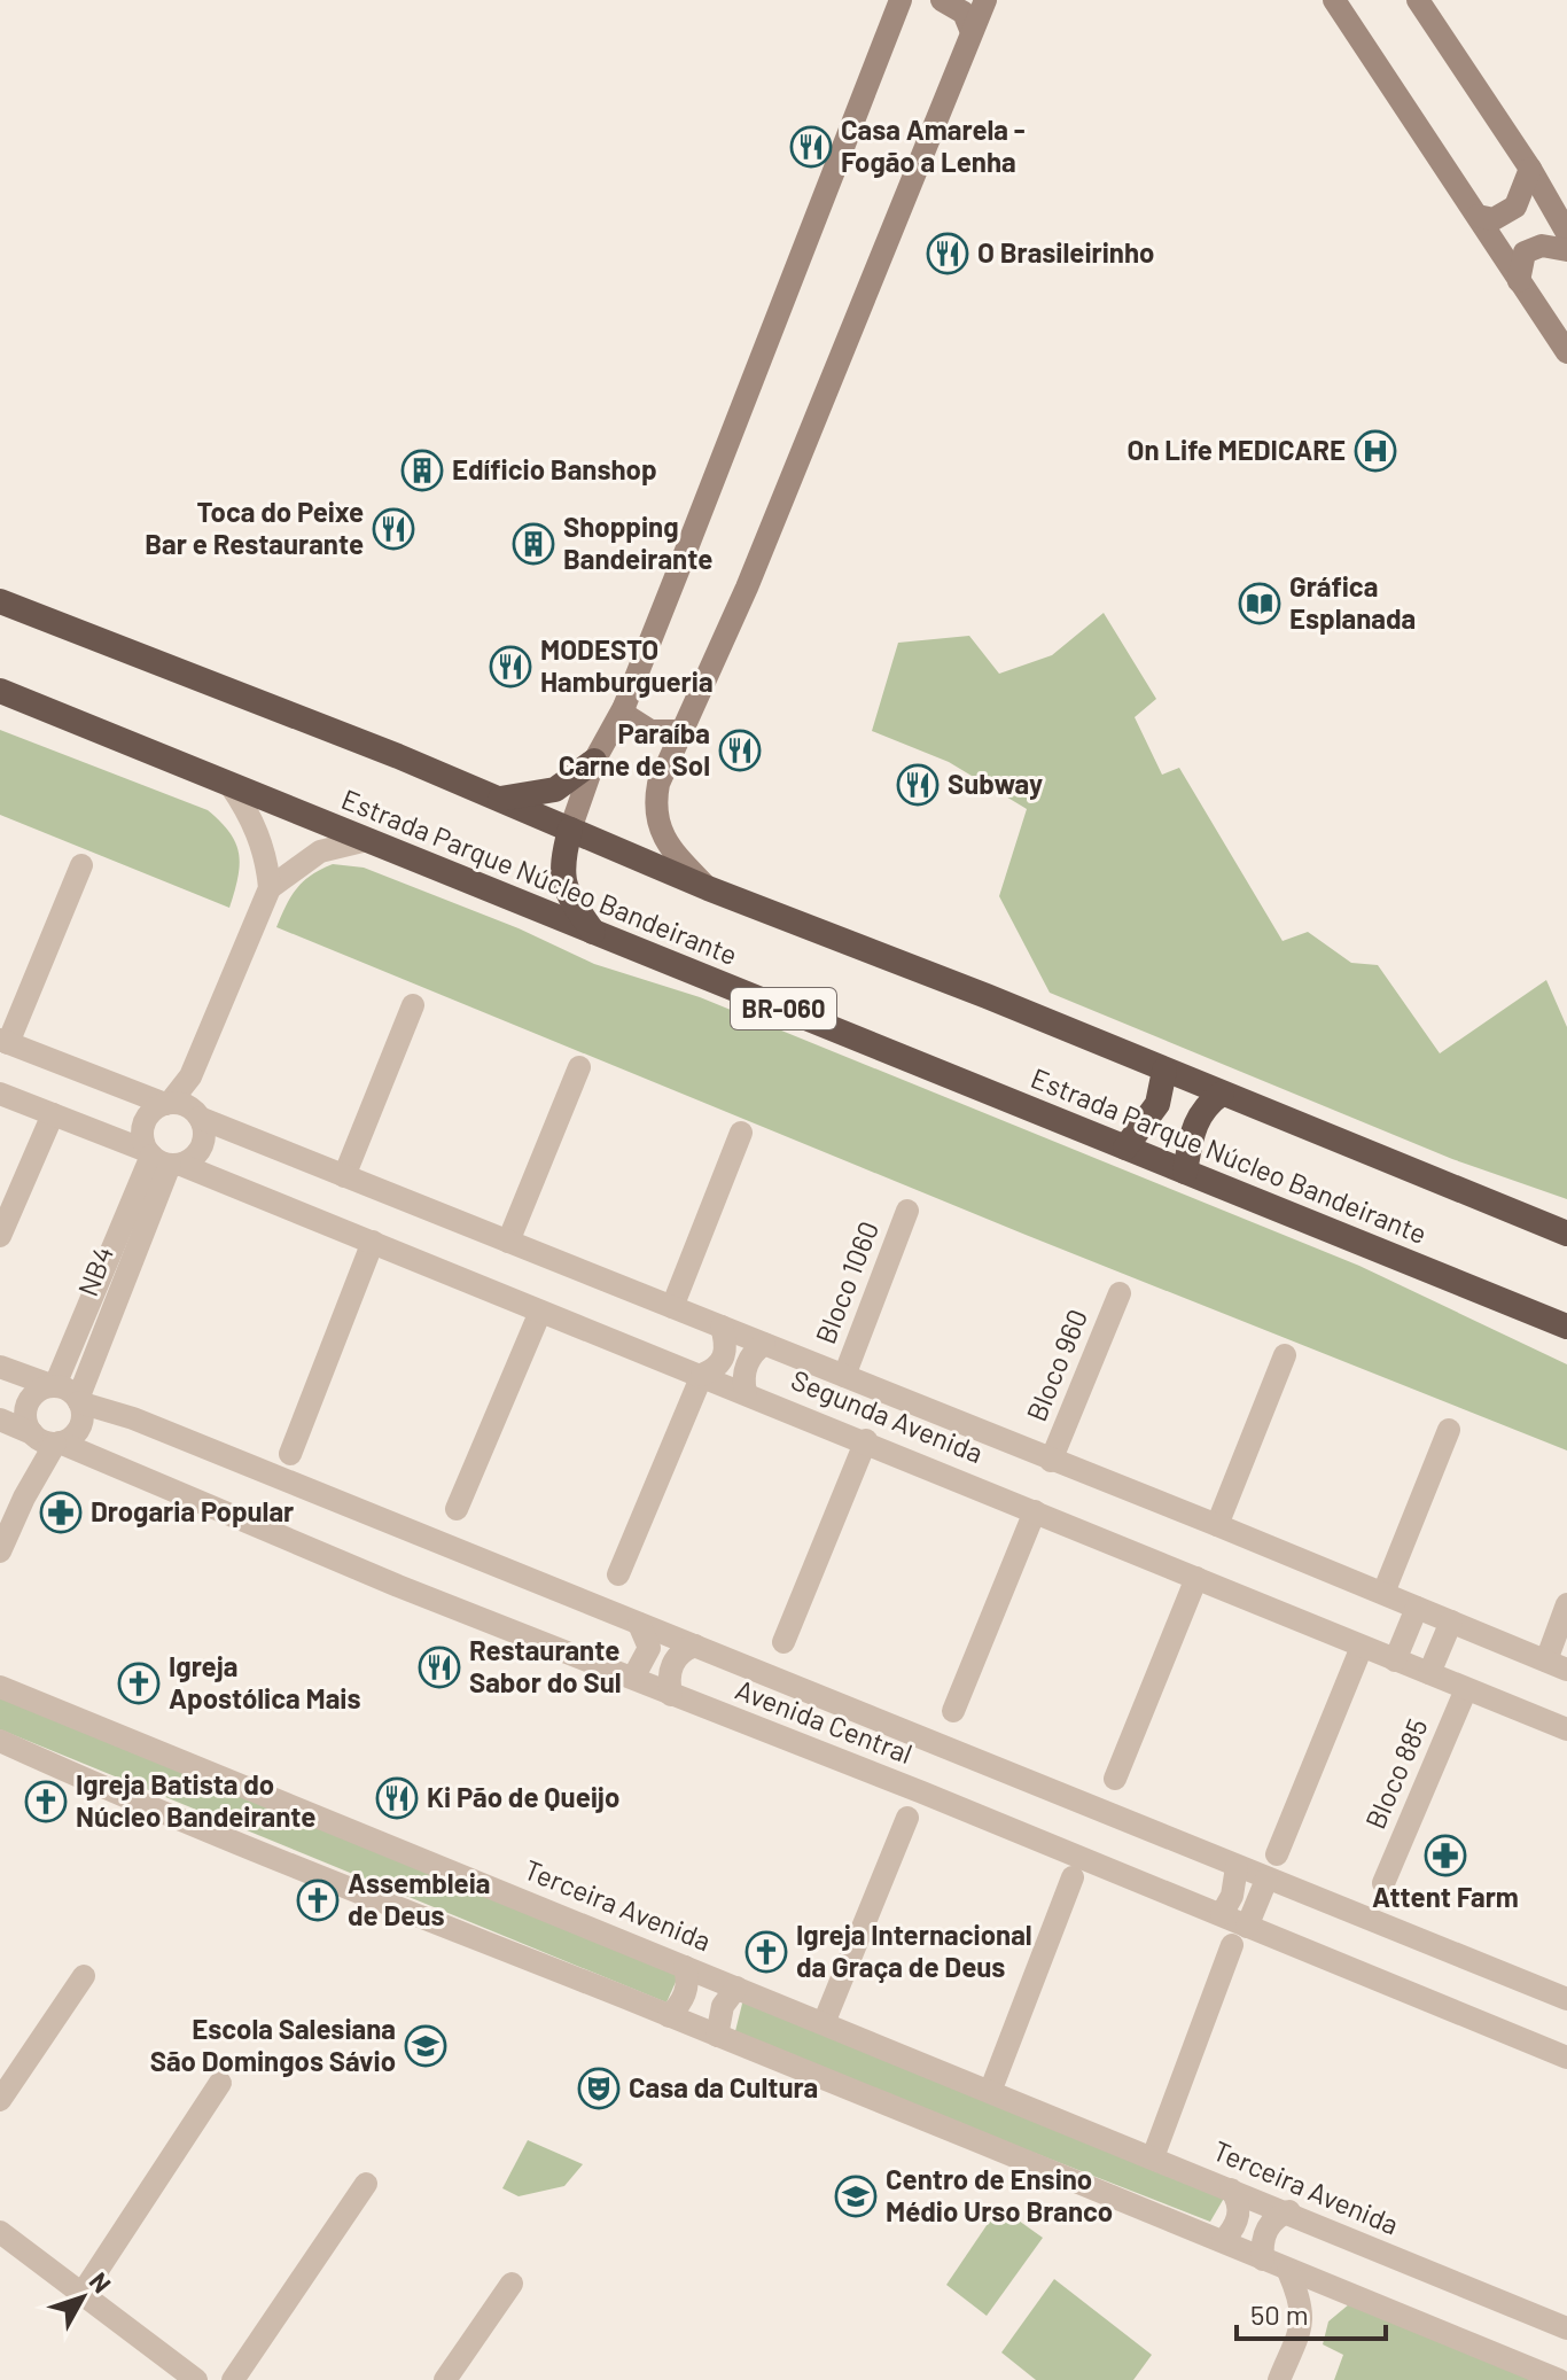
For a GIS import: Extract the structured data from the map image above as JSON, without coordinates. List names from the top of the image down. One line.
{"streets":{"highway":["Estrada Parque Núcleo Bandeirante","BR-060"],"street":["NB4","Bloco 1060","Bloco 960","Segunda Avenida","Avenida Central","Bloco 885","Terceira Avenida"]},"crossings":[["NB4","Segunda Avenida"],["NB4","Avenida Central"],["Bloco 1060","Segunda Avenida"],["Bloco 960","Segunda Avenida"],["Segunda Avenida","Bloco 885"]],"places":{"restaurant":["Casa Amarela - Fogão a Lenha","O Brasileirinho","Toca do Peixe Bar e Restaurante","MODESTO Hamburgueria","Paraíba Carne de Sol","Subway","Restaurante Sabor do Sul","Ki Pão de Queijo"],"hospital":["On Life MEDICARE"],"building":["Edíficio Banshop","Shopping Bandeirante"],"library":["Gráfica Esplanada"],"pharmacy":["Drogaria Popular","Attent Farm"],"church":["Igreja Apostólica Mais","Igreja Batista do Núcleo Bandeirante","Assembleia de Deus","Igreja Internacional da Graça de Deus"],"school or university":["Escola Salesiana São Domingos Sávio","Centro de Ensino Médio Urso Branco"],"theatre":["Casa da Cultura"]},"scale_bar":"50 m","north":"top right"}
